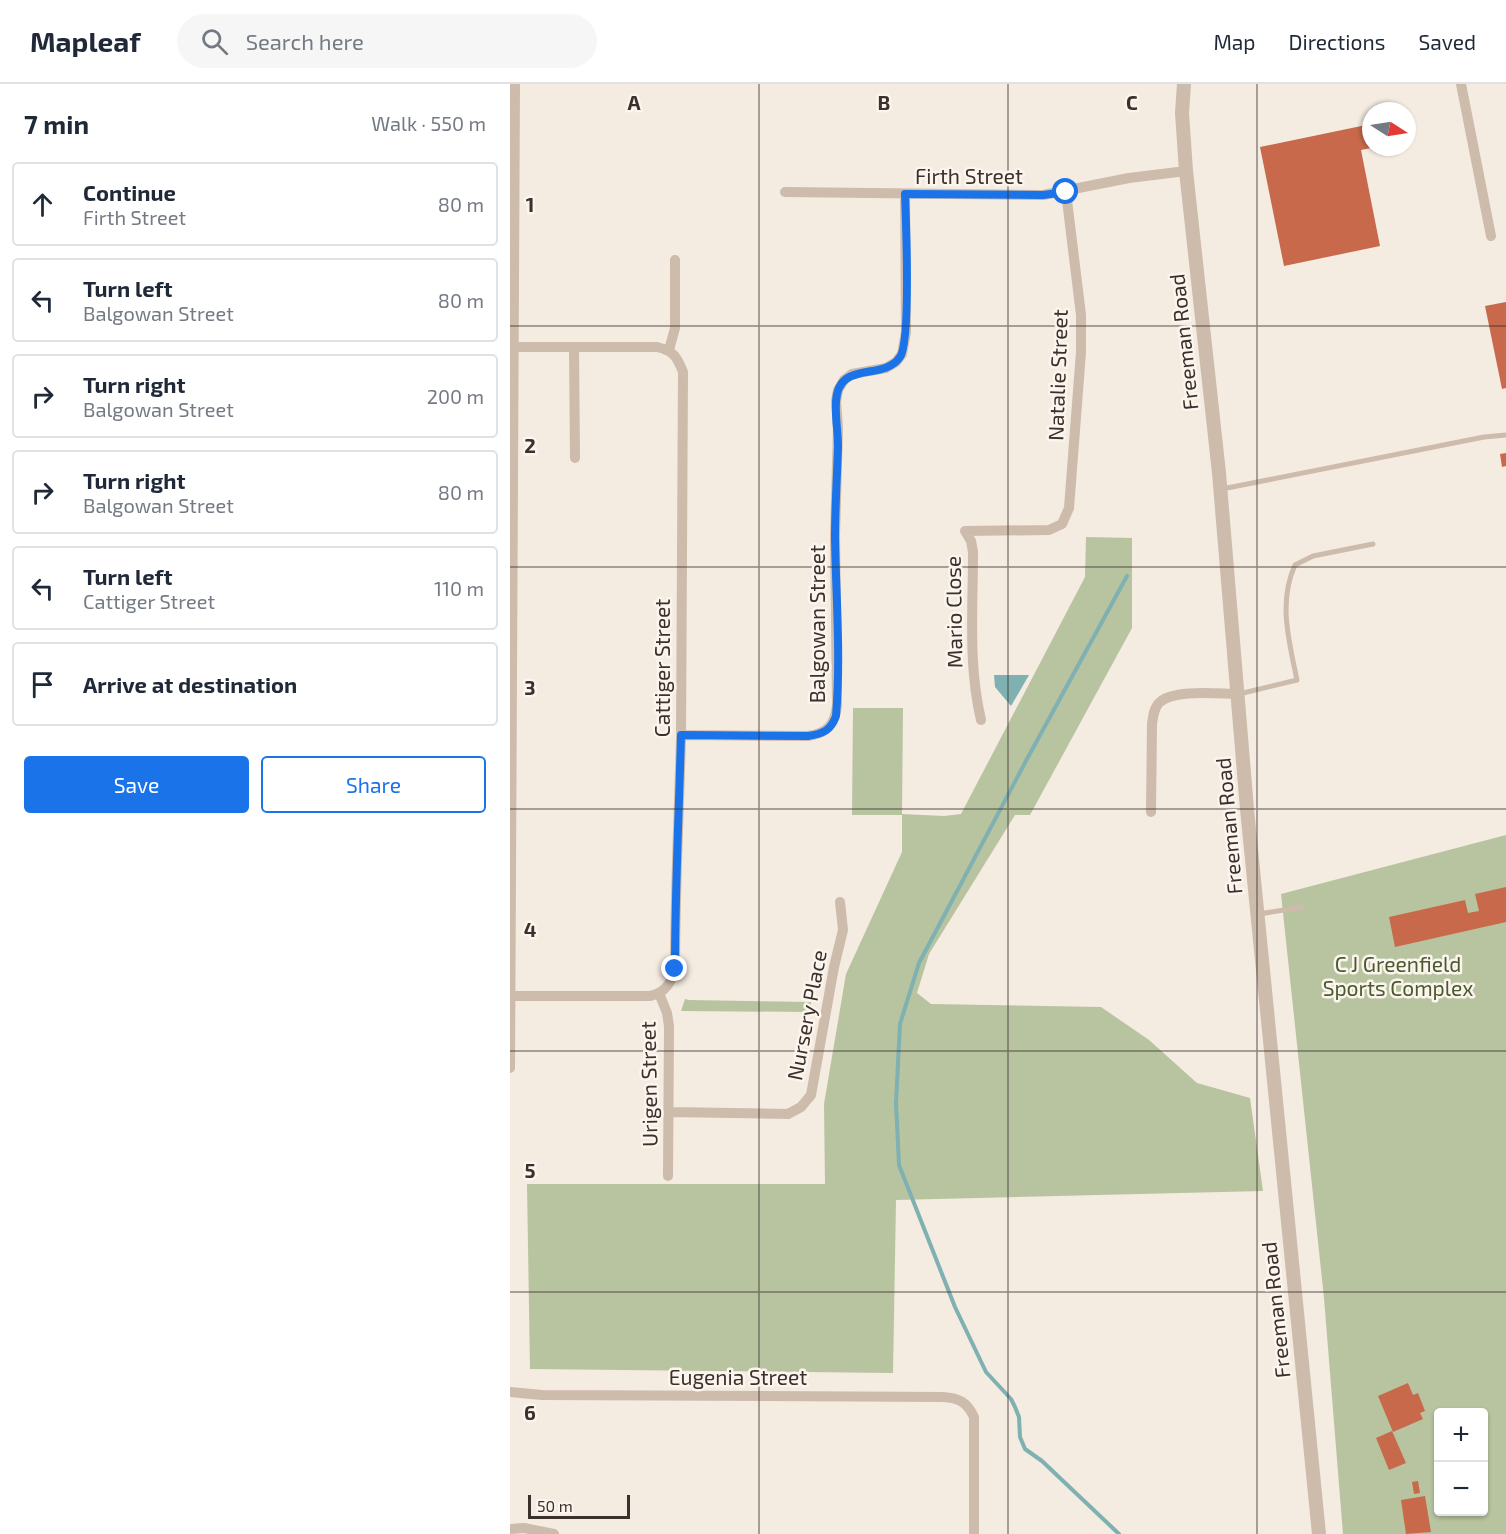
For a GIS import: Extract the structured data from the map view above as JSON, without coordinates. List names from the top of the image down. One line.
{"streets":{"street":["Firth Street","Freeman Road","Natalie Street","Mario Close","Balgowan Street","Cattiger Street","Nursery Place","Urigen Street","Eugenia Street"]},"crossings":[["Firth Street","Freeman Road"],["Firth Street","Natalie Street"],["Firth Street","Balgowan Street"],["Natalie Street","Mario Close"],["Balgowan Street","Cattiger Street"],["Cattiger Street","Urigen Street"],["Nursery Place","Urigen Street"]],"parks":["C J Greenfield Sports Complex"],"scale_bar":"50 m","north":"right","page":{"header":"Mapleaf","search":"Search here","nav":["Map","Directions","Saved"],"heading":["7 min","Walk · 550 m"],"list":[["Continue","Firth Street","80 m"],["Turn left","Balgowan Street","80 m"],["Turn right","Balgowan Street","200 m"],["Turn right","Balgowan Street","80 m"],["Turn left","Cattiger Street","110 m"],"Arrive at destination"],"buttons":["Save","Share"],"map_buttons":["+","−"],"scale":"50 m"},"grid":{"columns":["A","B","C"],"rows":["1","2","3","4","5","6"]}}
